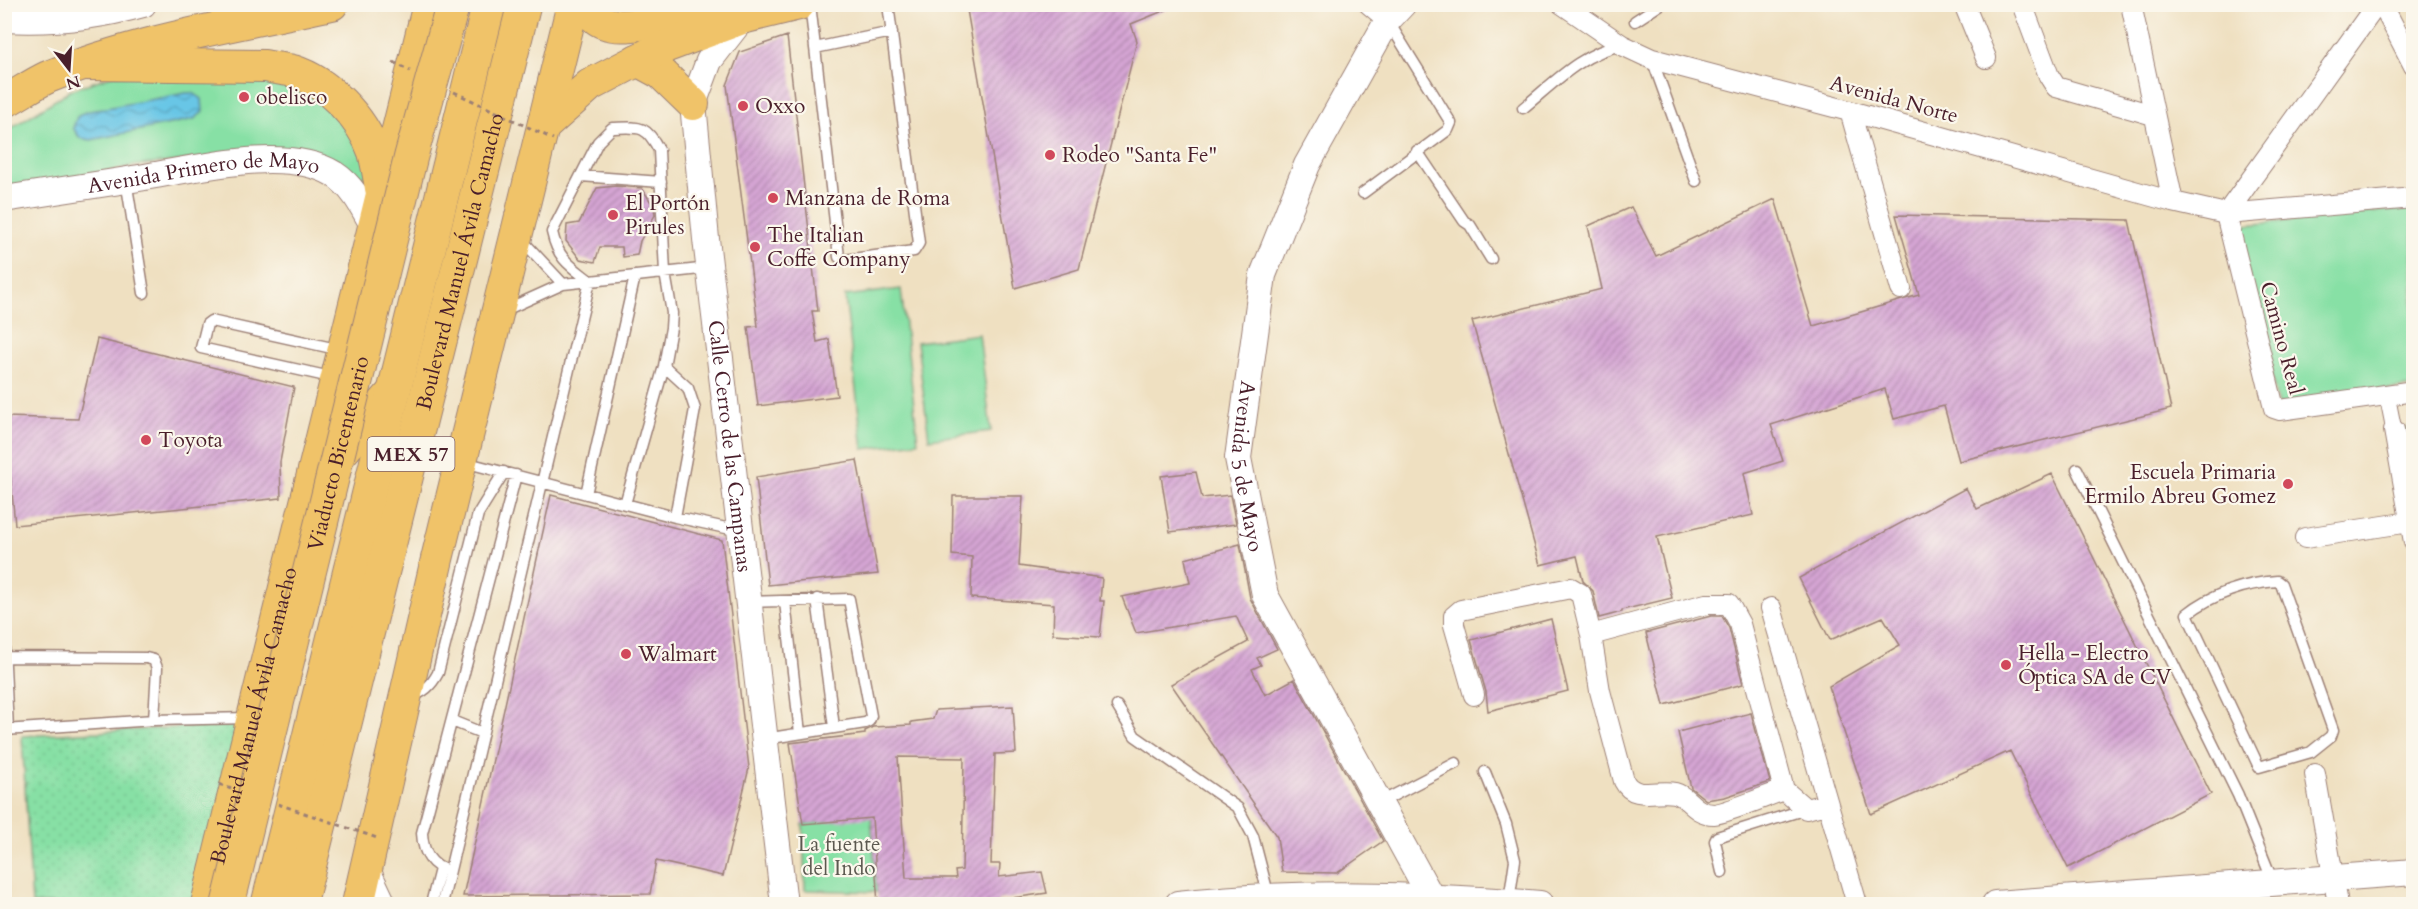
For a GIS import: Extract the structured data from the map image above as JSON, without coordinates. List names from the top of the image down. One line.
{"streets":{"highway":["Boulevard Manuel Ávila Camacho","Viaducto Bicentenario","MEX 57"],"street":["Avenida Norte","Avenida Primero de Mayo","Camino Real","Calle Cerro de las Campanas","Avenida 5 de Mayo"]},"crossings":[["Avenida Norte","Camino Real"],["Avenida Primero de Mayo","Boulevard Manuel Ávila Camacho"]],"parks":["La fuente del Indo"],"places":["obelisco","Oxxo","Rodeo \"Santa Fe\"","Manzana de Roma","El Portón Pirules","The Italian Coffe Company","Toyota","Escuela Primaria Ermilo Abreu Gomez","Walmart","Hella - Electro Óptica SA de CV"],"north":"bottom"}
